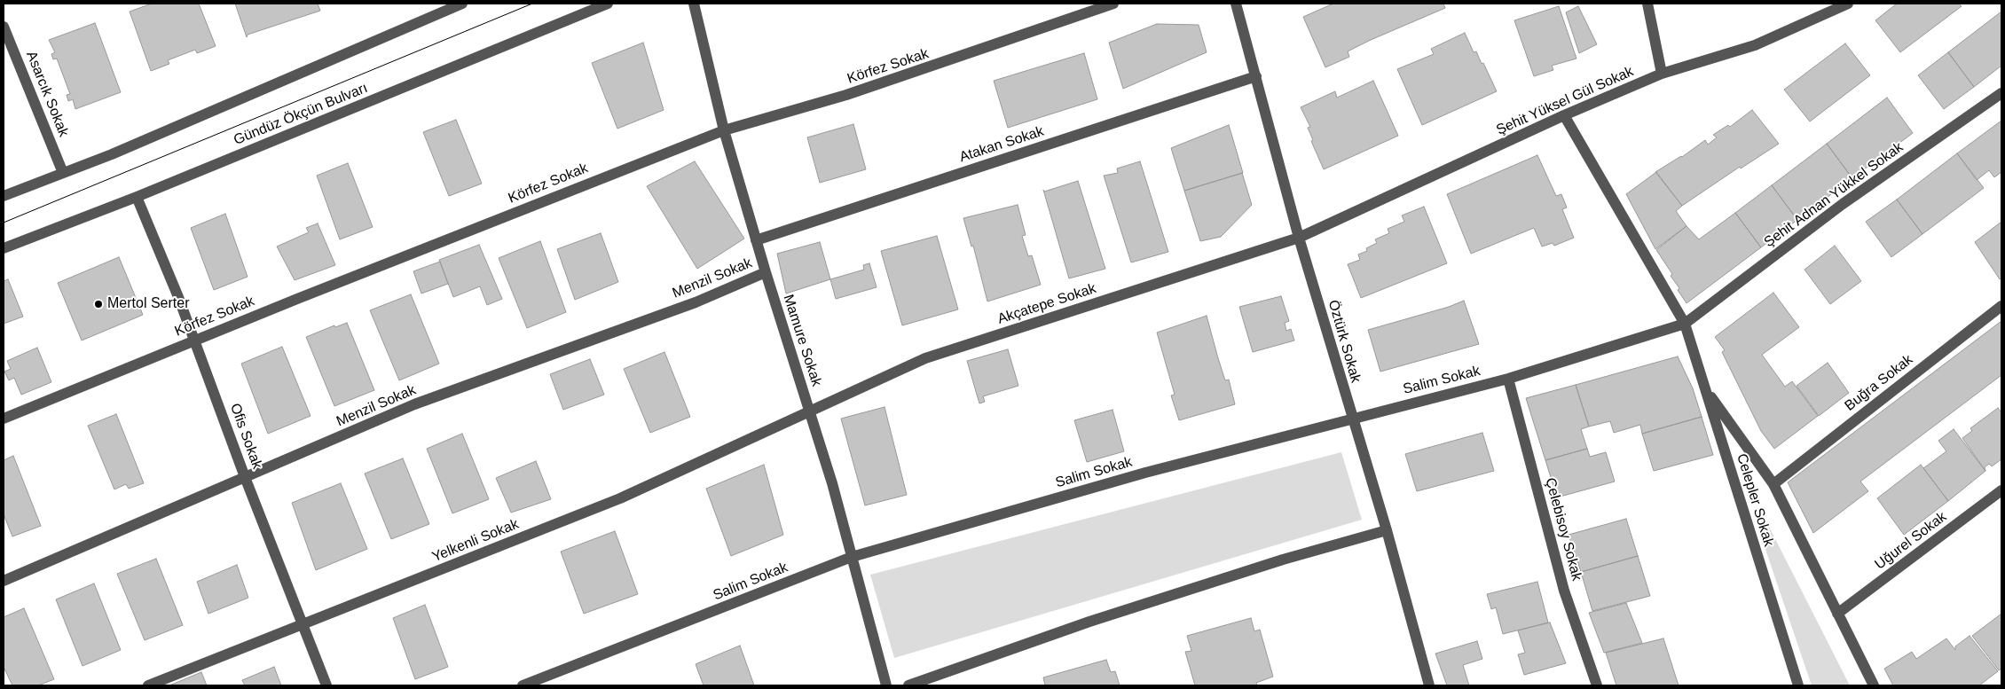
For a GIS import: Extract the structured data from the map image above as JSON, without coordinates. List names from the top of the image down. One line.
{"streets":{"street":["Körfez Sokak","Asarcık Sokak","Şehit Yüksel Gül Sokak","Gündüz Ökçün Bulvarı","Atakan Sokak","Şehit Adnan Yükkel Sokak","Menzil Sokak","Akçatepe Sokak","Mamure Sokak","Öztürk Sokak","Salim Sokak","Buğra Sokak","Ofis Sokak","Celepler Sokak","Çelebisoy Sokak","Yelkenli Sokak","Uğurel Sokak"]},"crossings":[["Körfez Sokak","Mamure Sokak"],["Körfez Sokak","Ofis Sokak"],["Şehit Yüksel Gül Sokak","Akçatepe Sokak"],["Şehit Yüksel Gül Sokak","Öztürk Sokak"],["Şehit Yüksel Gül Sokak","Celepler Sokak"],["Gündüz Ökçün Bulvarı","Ofis Sokak"],["Atakan Sokak","Mamure Sokak"],["Atakan Sokak","Öztürk Sokak"],["Şehit Adnan Yükkel Sokak","Salim Sokak"],["Şehit Adnan Yükkel Sokak","Celepler Sokak"],["Menzil Sokak","Mamure Sokak"],["Menzil Sokak","Ofis Sokak"],["Akçatepe Sokak","Mamure Sokak"],["Akçatepe Sokak","Öztürk Sokak"],["Akçatepe Sokak","Yelkenli Sokak"],["Mamure Sokak","Salim Sokak"],["Mamure Sokak","Yelkenli Sokak"],["Öztürk Sokak","Salim Sokak"],["Salim Sokak","Celepler Sokak"],["Salim Sokak","Çelebisoy Sokak"],["Ofis Sokak","Yelkenli Sokak"]],"places":["Mertol Serter"]}
